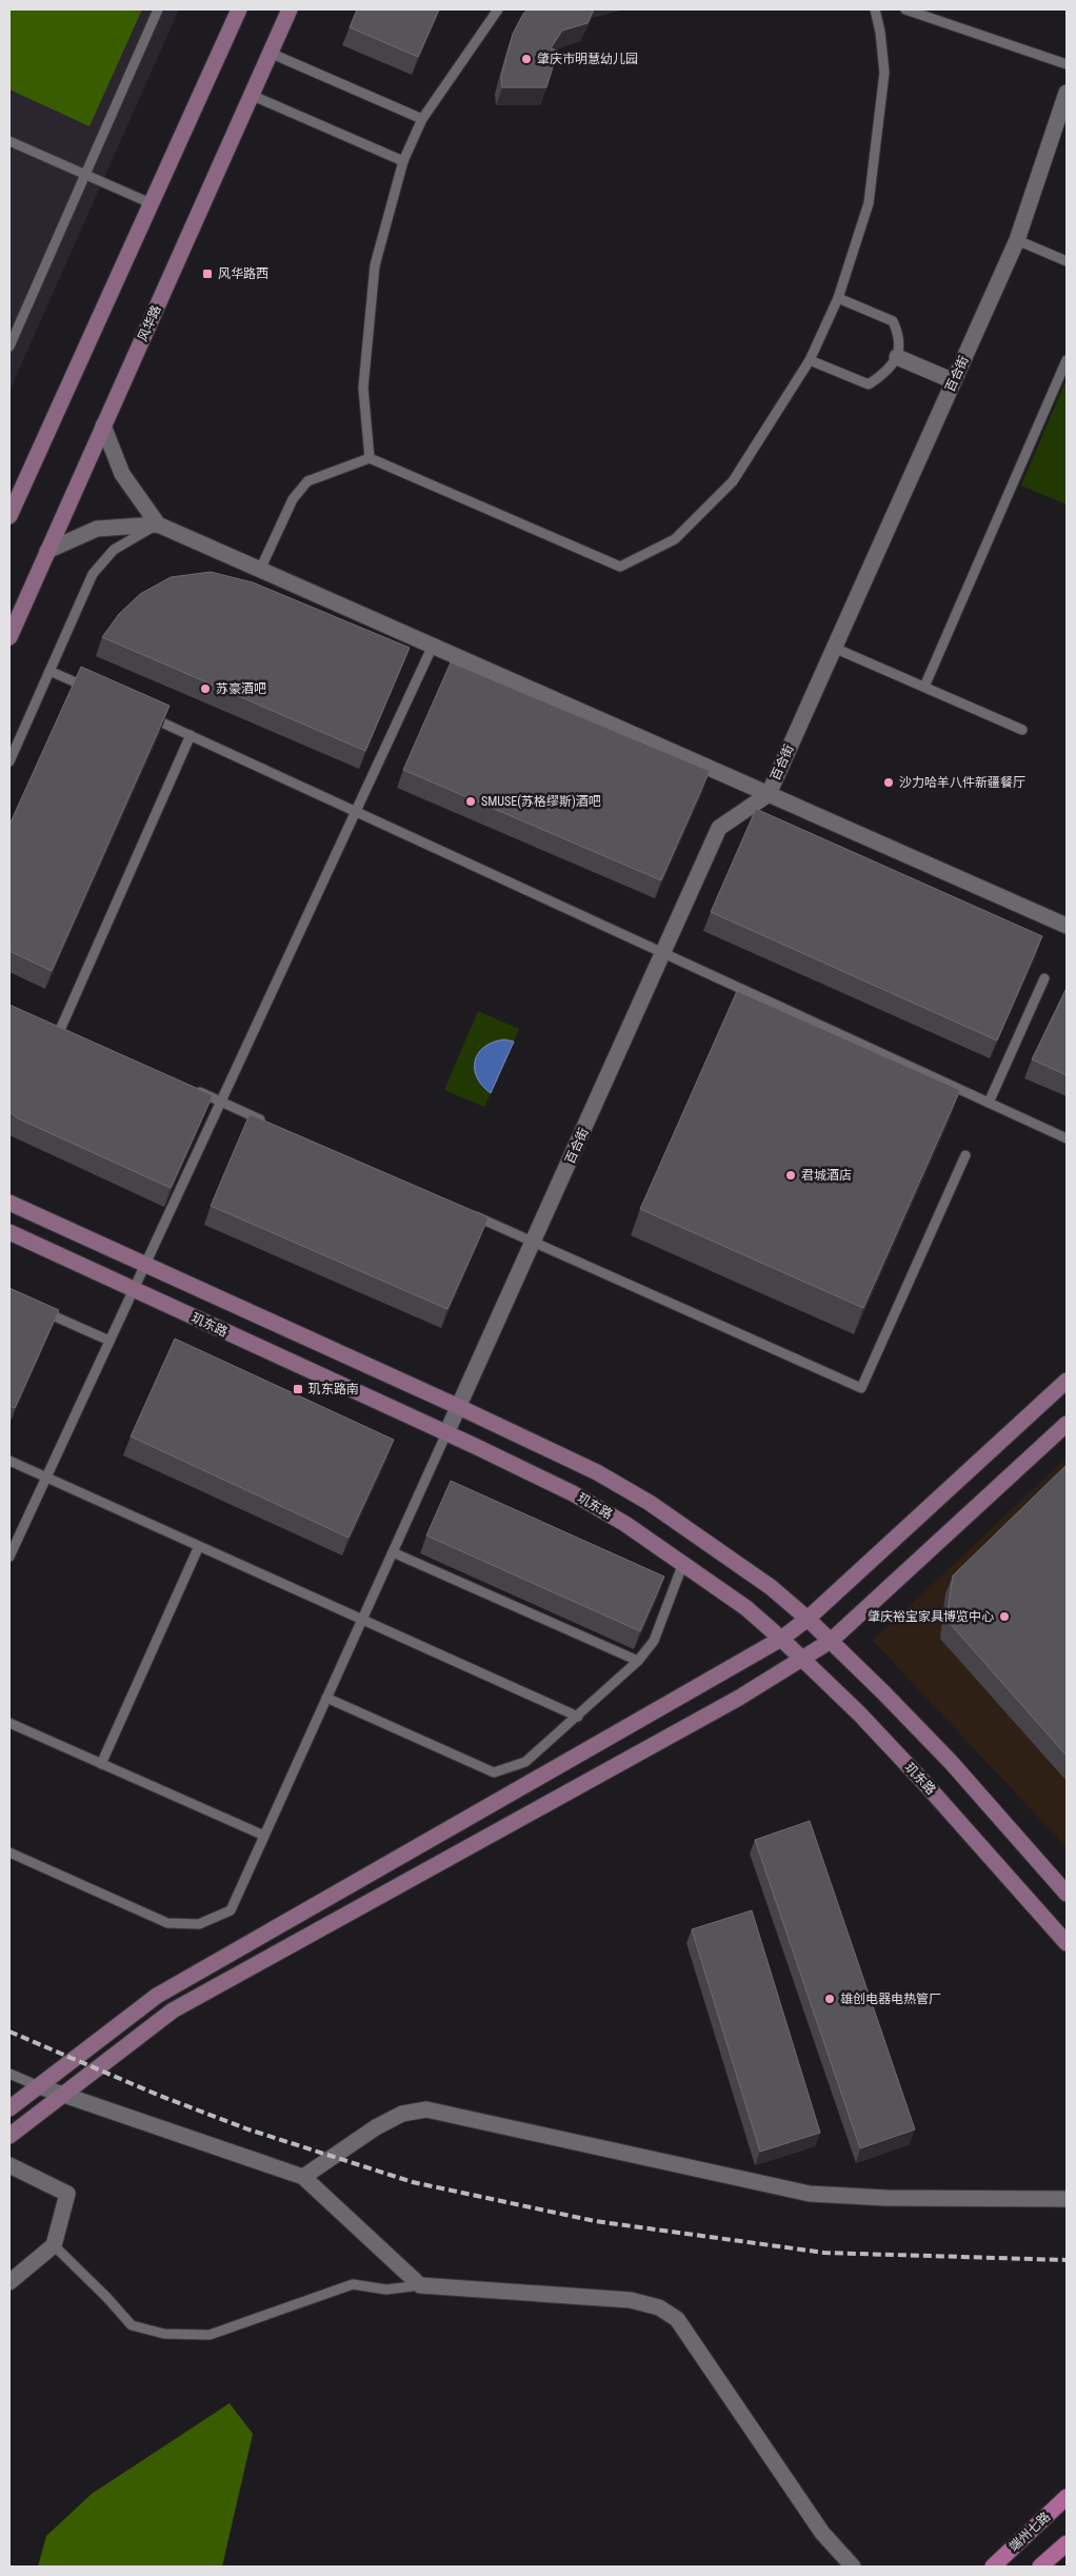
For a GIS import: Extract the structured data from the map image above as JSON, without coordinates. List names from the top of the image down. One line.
{"streets":{"main road":["风华路","玑东路","端州七路"],"street":["百合街"]},"crossings":[["百合街","玑东路"]],"places":{"other":["肇庆市明慧幼儿园","苏豪酒吧","沙力哈羊八件新疆餐厅","SMUSE(苏格缪斯)酒吧","君城酒店","肇庆裕宝家具博览中心","雄创电器电热管厂"],"transit":["风华路西","玑东路南"]}}
